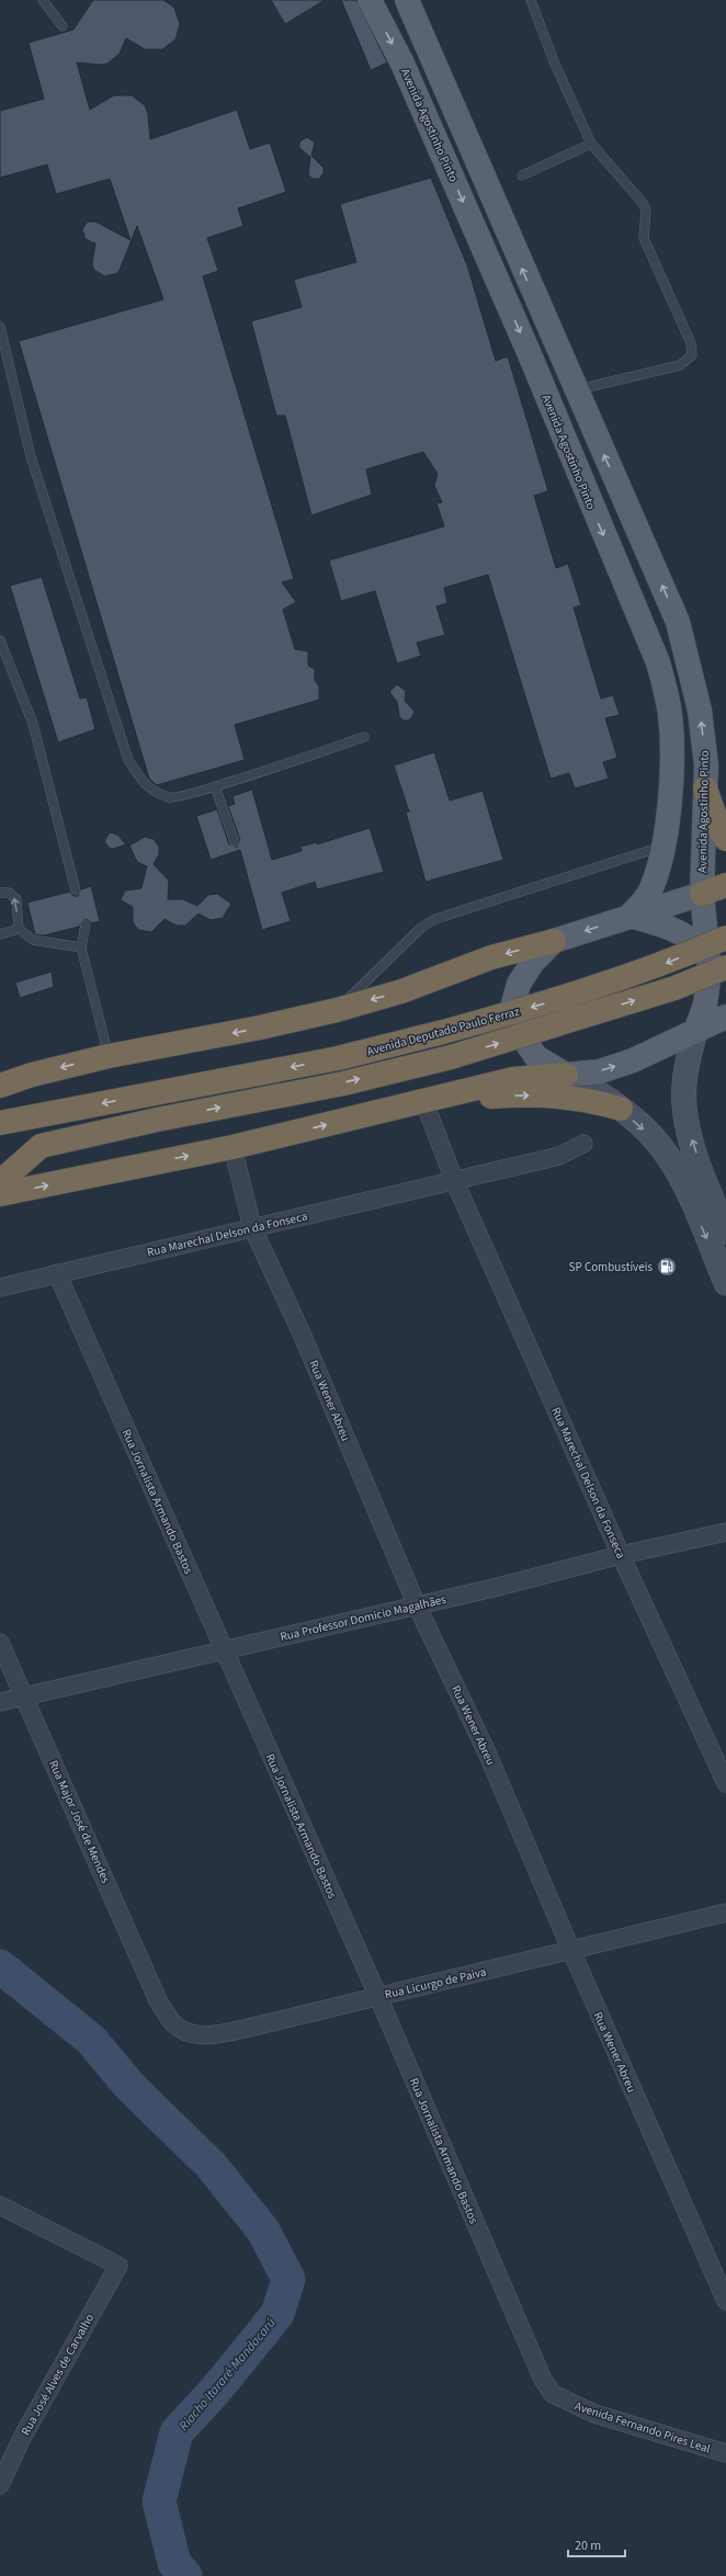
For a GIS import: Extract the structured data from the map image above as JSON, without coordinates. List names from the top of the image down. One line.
{"streets":{"highway":["Avenida Deputado Paulo Ferraz"],"main road":["Avenida Agostinho Pinto"],"street":["Rua Marechal Delson da Fonseca","Rua Wener Abreu","Rua Jornalista Armando Bastos","Rua Professor Domicio Magalhães","Rua Major José de Mendes","Rua Licurgo de Paiva","Rua José Alves de Carvalho","Avenida Fernando Pires Leal"]},"crossings":[["Rua Marechal Delson da Fonseca","Rua Wener Abreu"],["Rua Marechal Delson da Fonseca","Rua Jornalista Armando Bastos"],["Rua Marechal Delson da Fonseca","Rua Professor Domicio Magalhães"],["Rua Wener Abreu","Rua Professor Domicio Magalhães"],["Rua Wener Abreu","Rua Licurgo de Paiva"],["Rua Jornalista Armando Bastos","Rua Professor Domicio Magalhães"],["Rua Jornalista Armando Bastos","Rua Licurgo de Paiva"],["Rua Jornalista Armando Bastos","Avenida Fernando Pires Leal"],["Rua Professor Domicio Magalhães","Rua Major José de Mendes"],["Rua Major José de Mendes","Rua Licurgo de Paiva"]],"water":["Riacho Itararé-Mandacarú"],"places":{"fuel station":["SP Combustíveis"]},"scale_bar":"20 m"}
